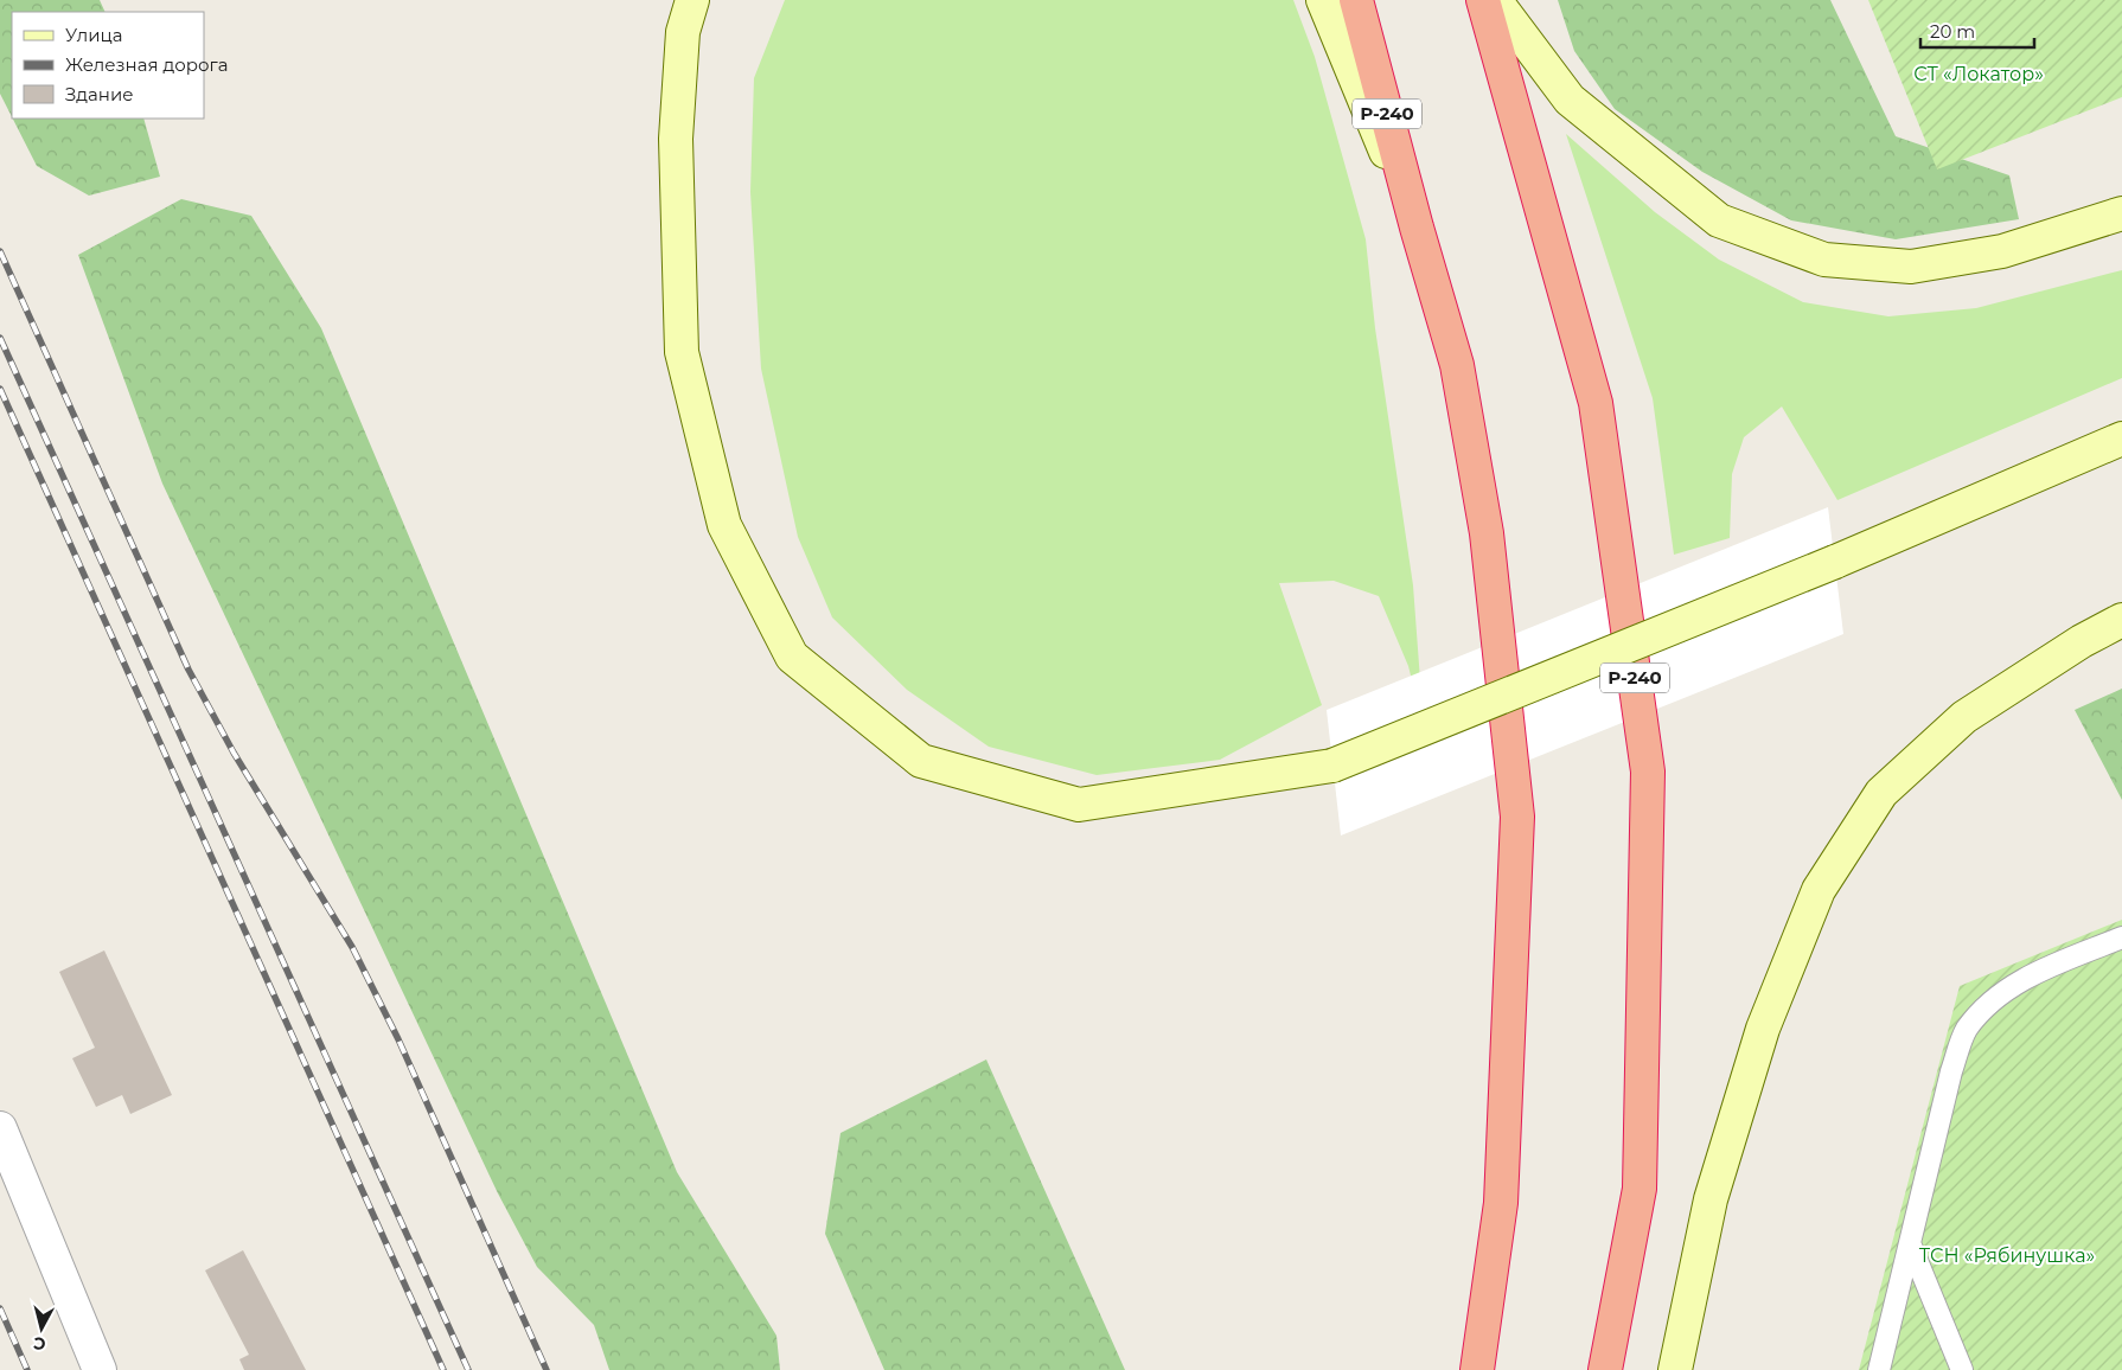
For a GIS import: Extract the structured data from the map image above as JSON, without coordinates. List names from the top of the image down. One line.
{"streets":{"highway":["Р-240"]},"parks":["СТ «Локатор»","ТСН «Рябинушка»"],"legend":["Улица","Железная дорога","Здание"],"scale_bar":"20 m","north":"bottom"}
